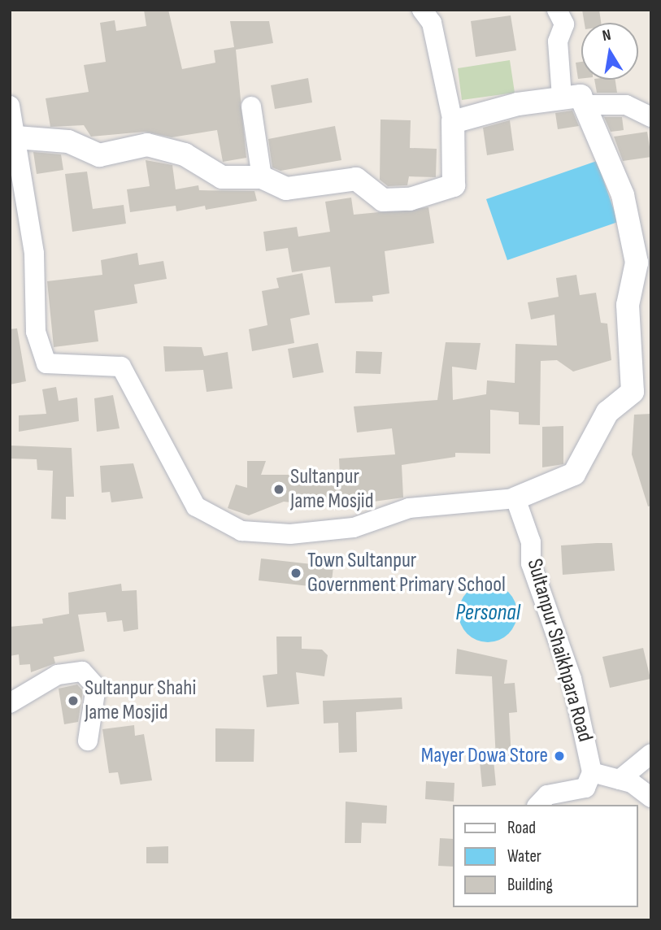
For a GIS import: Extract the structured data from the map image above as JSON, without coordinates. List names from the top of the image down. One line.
{"streets":{"street":["Sultanpur Shaikhpara Road"]},"water":["Personal"],"places":["Sultanpur Jame Mosjid","Town Sultanpur Government Primary School","Sultanpur Shahi Jame Mosjid","Mayer Dowa Store"],"legend":["Road","Water","Building"],"north":"top"}
